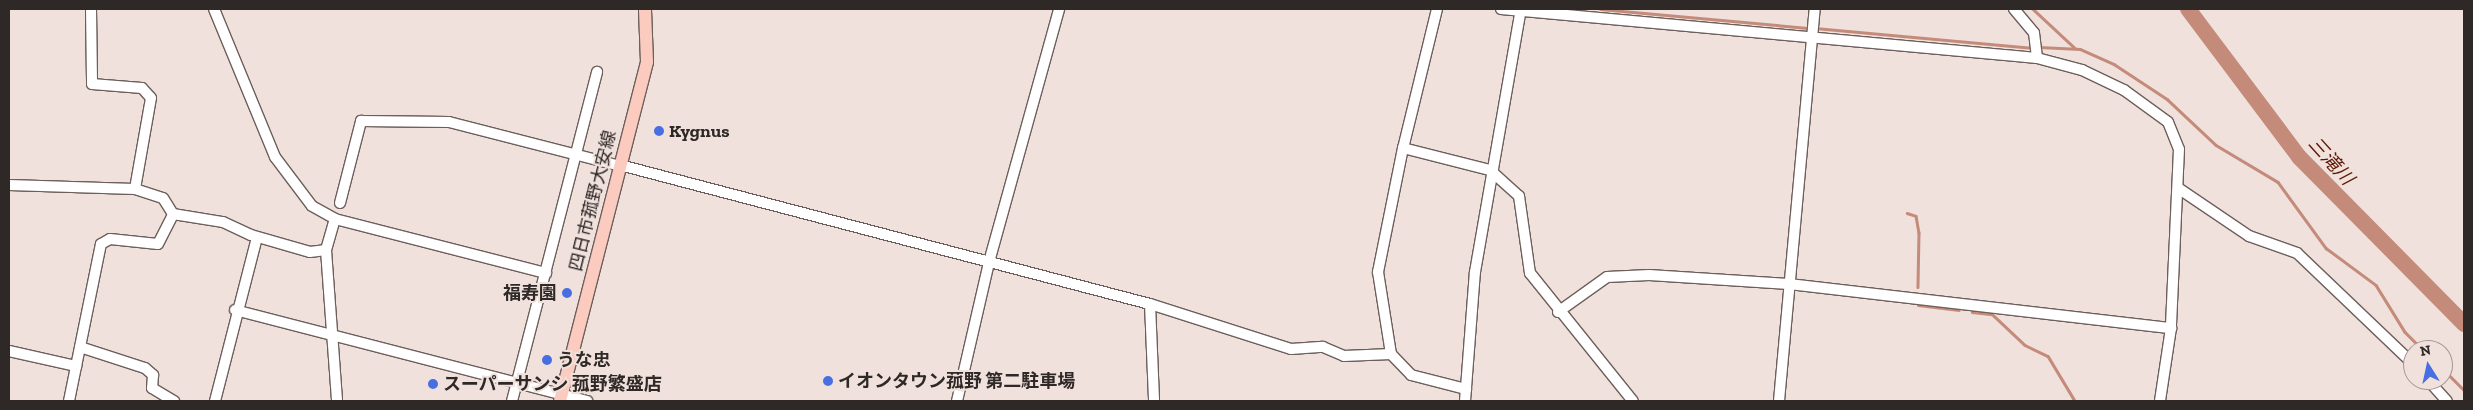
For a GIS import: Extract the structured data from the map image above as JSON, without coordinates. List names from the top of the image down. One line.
{"streets":{"main road":["四日市菰野大安線"]},"water":["三滝川"],"places":["Kygnus","福寿園","うな忠","イオンタウン菰野 第二駐車場","スーパーサンシ 菰野繁盛店"],"north":"top"}
